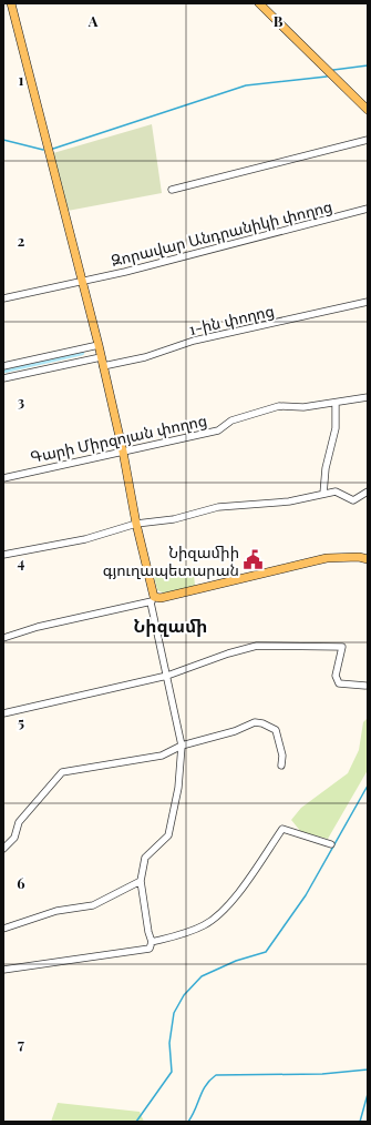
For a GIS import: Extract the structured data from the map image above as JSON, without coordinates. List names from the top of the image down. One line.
{"streets":{"street":["Զորավար Անդրանիկի փողոց","1-ին փողոց","Գարի Միրզոյան փողոց"]},"districts":["Նիզամի"],"places":{"public building":["Նիզամիի գյուղապետարան"]},"grid":{"columns":["A","B"],"rows":["1","2","3","4","5","6","7"]}}
